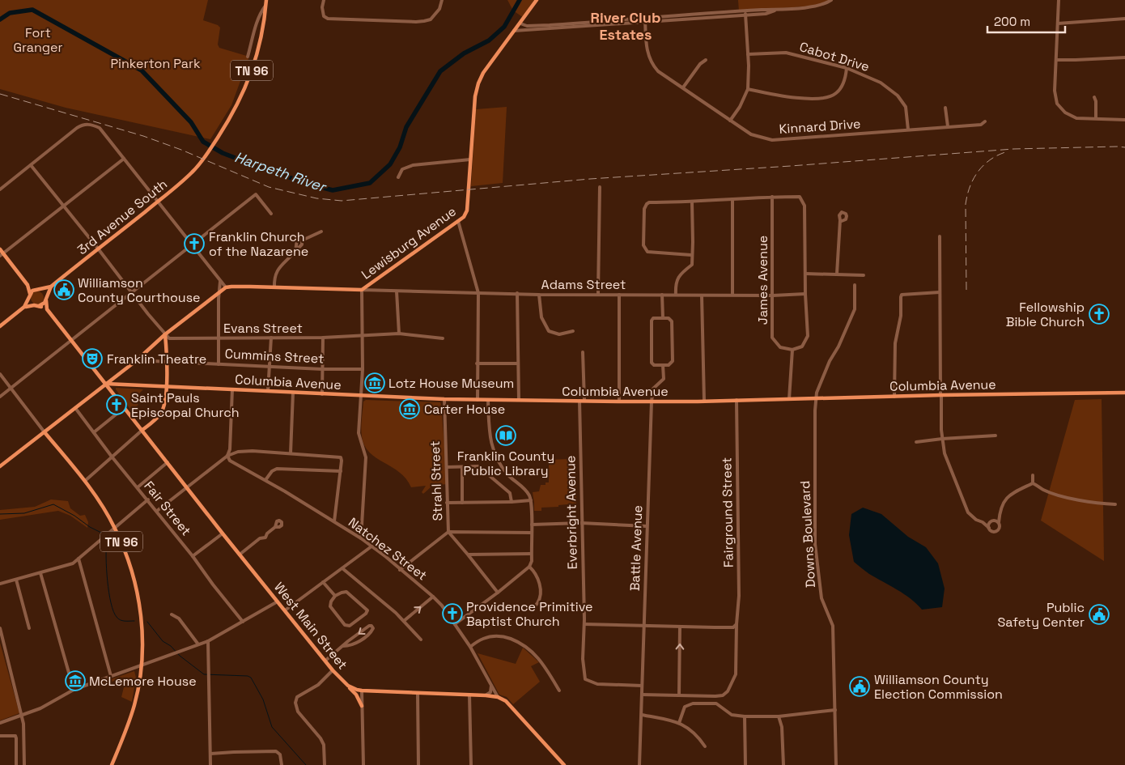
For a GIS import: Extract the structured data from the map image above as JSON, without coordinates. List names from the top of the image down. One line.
{"streets":{"main road":["TN 96","3rd Avenue South","Lewisburg Avenue","Columbia Avenue","West Main Street"],"street":["Cabot Drive","Kinnard Drive","James Avenue","Adams Street","Evans Street","Cummins Street","Strahl Street","Fair Street","Everbright Avenue","Fairground Street","Downs Boulevard","Battle Avenue","Natchez Street"]},"crossings":[["Cabot Drive","Kinnard Drive"],["TN 96","3rd Avenue South"],["Lewisburg Avenue","Adams Street"],["James Avenue","Adams Street"],["Columbia Avenue","Strahl Street"],["Columbia Avenue","Everbright Avenue"],["Columbia Avenue","Fairground Street"],["Columbia Avenue","Downs Boulevard"],["Columbia Avenue","Battle Avenue"],["Columbia Avenue","West Main Street"],["Everbright Avenue","Battle Avenue"],["Natchez Street","West Main Street"]],"districts":["River Club Estates"],"water":["Harpeth River"],"parks":["Fort Granger","Pinkerton Park"],"places":{"church":["Franklin Church of the Nazarene","Fellowship Bible Church","Saint Pauls Episcopal Church","Providence Primitive Baptist Church"],"public building":["Williamson County Courthouse","Public Safety Center","Williamson County Election Commission"],"theatre":["Franklin Theatre"],"museum":["Lotz House Museum","Carter House","McLemore House"],"library":["Franklin County Public Library"]},"scale_bar":"200 m"}
